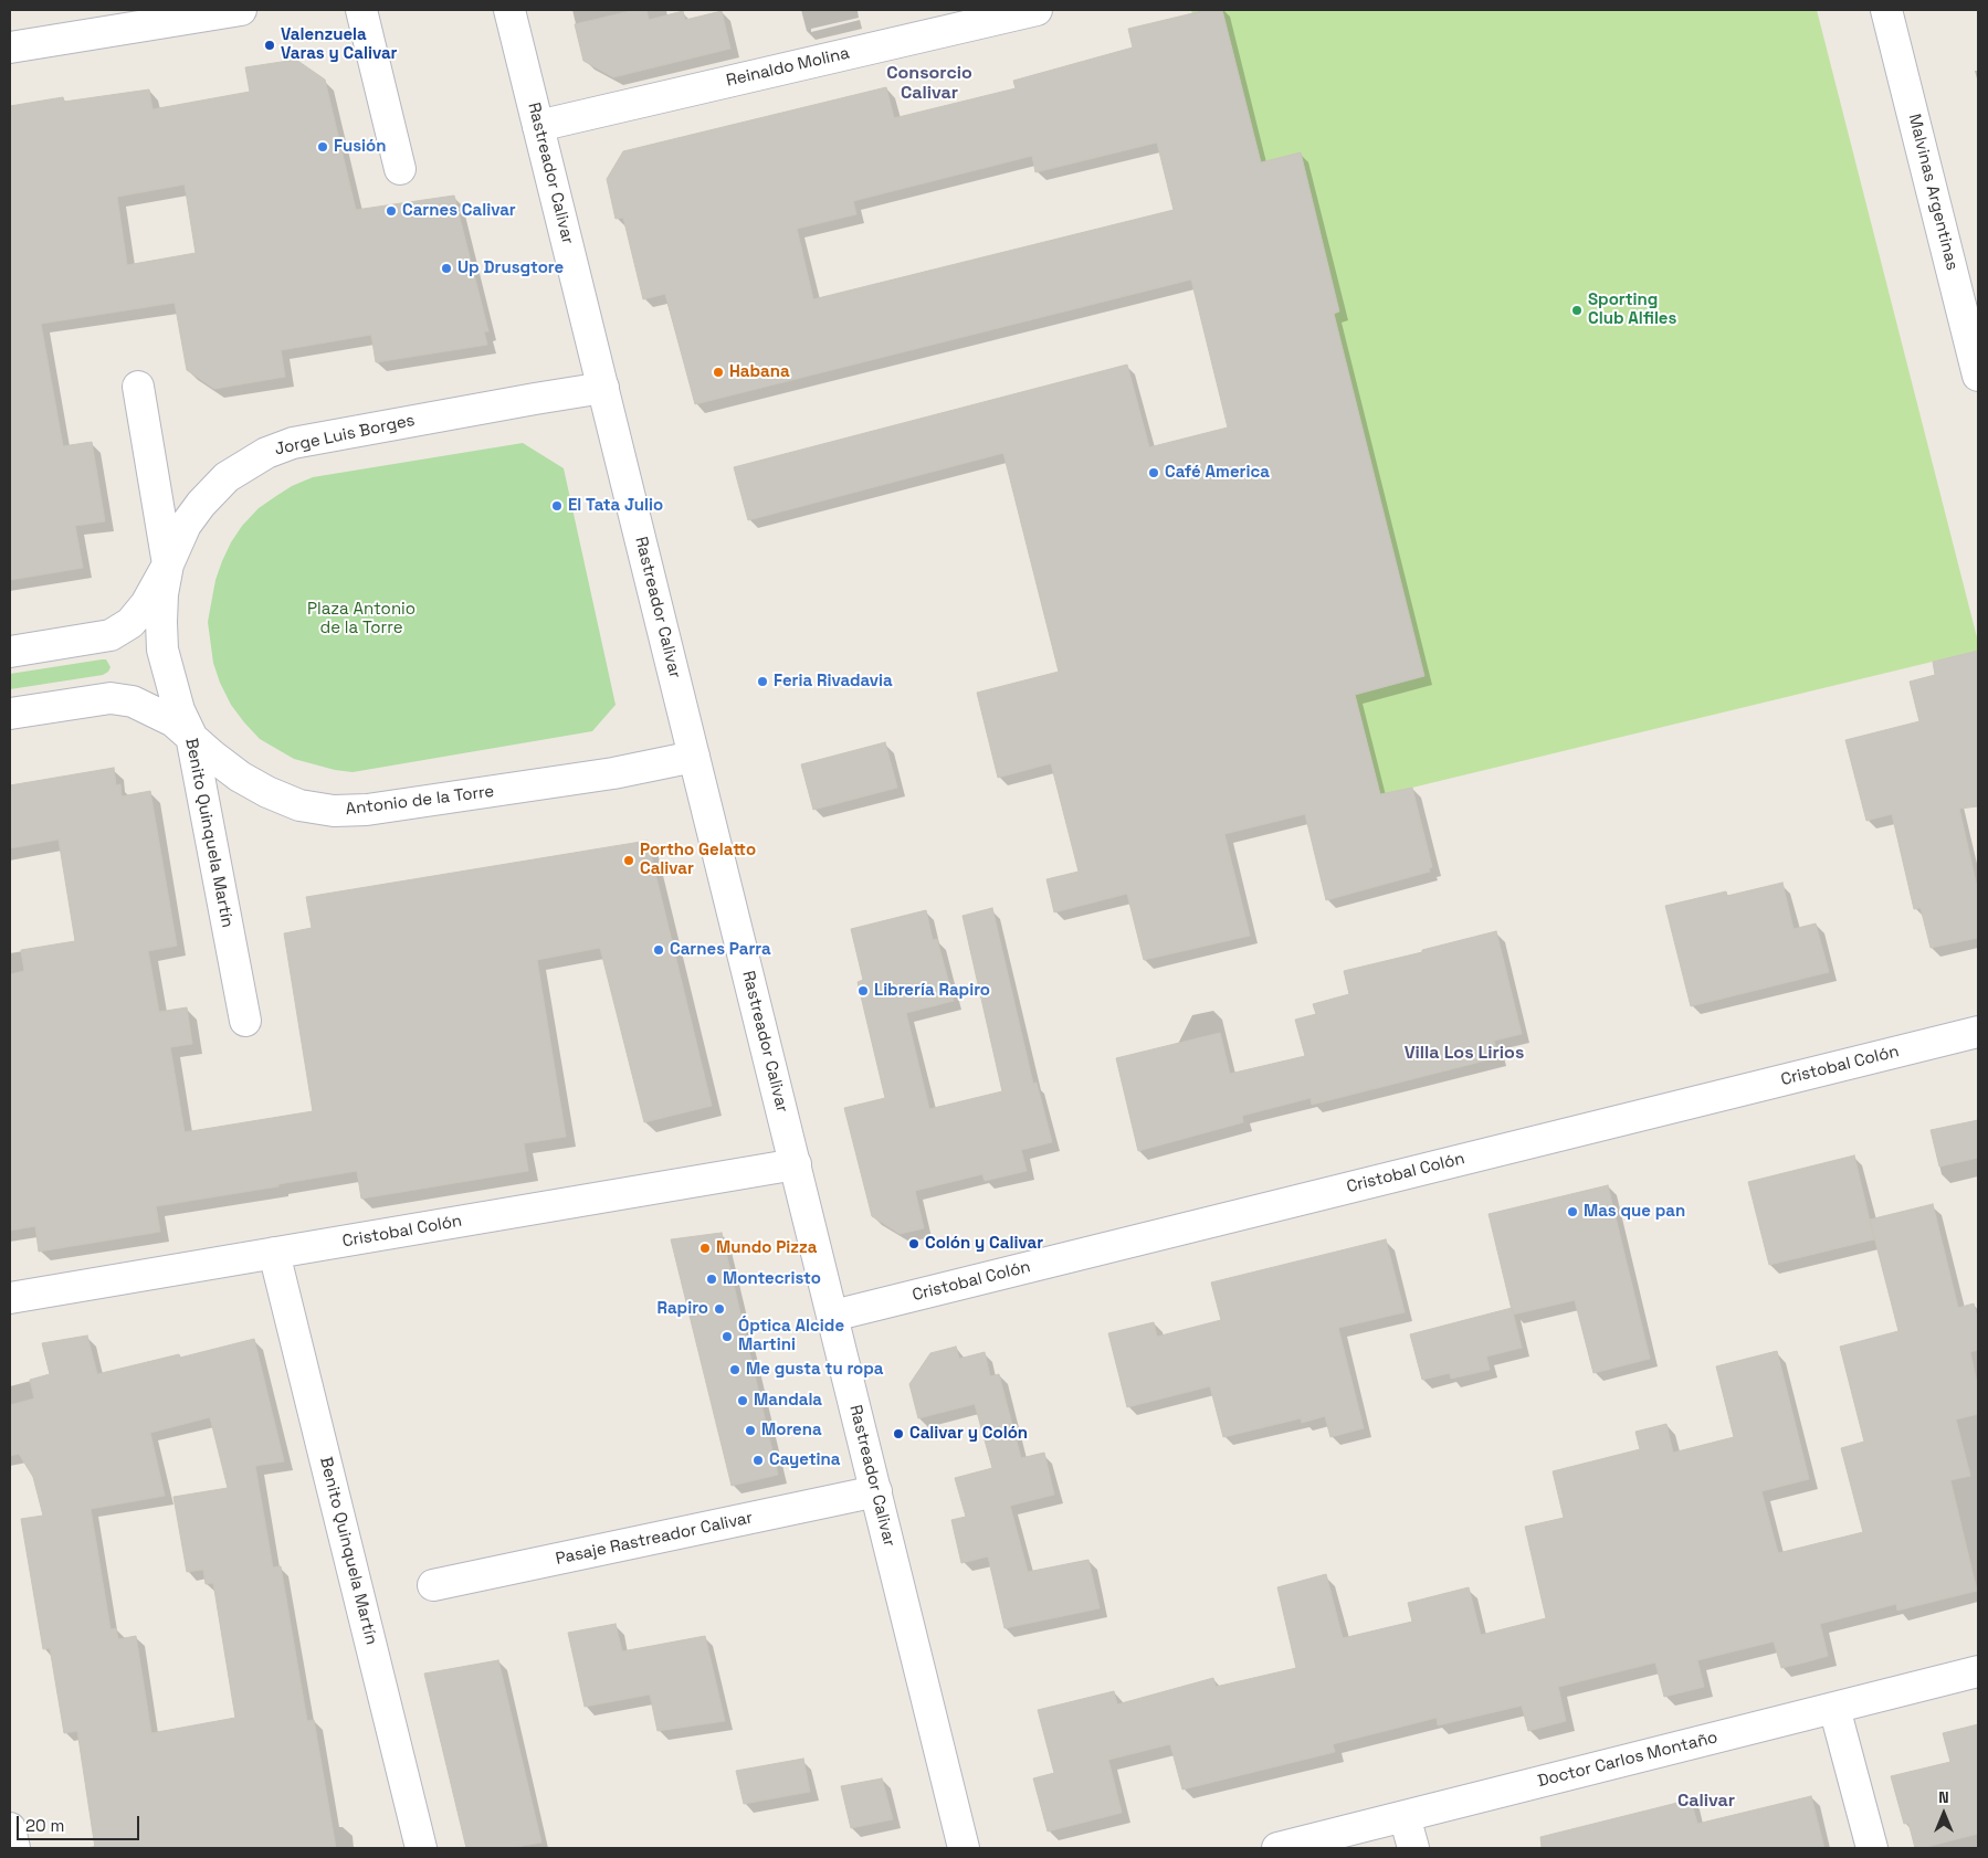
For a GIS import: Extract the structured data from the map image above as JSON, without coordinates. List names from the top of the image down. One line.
{"streets":{"street":["Reinaldo Molina","Rastreador Calivar","Malvinas Argentinas","Jorge Luis Borges","Antonio de la Torre","Benito Quinquela Martín","Cristobal Colón","Pasaje Rastreador Calivar","Doctor Carlos Montaño"]},"crossings":[["Reinaldo Molina","Rastreador Calivar"],["Rastreador Calivar","Jorge Luis Borges"],["Rastreador Calivar","Antonio de la Torre"],["Rastreador Calivar","Cristobal Colón"],["Rastreador Calivar","Pasaje Rastreador Calivar"],["Jorge Luis Borges","Benito Quinquela Martín"],["Antonio de la Torre","Benito Quinquela Martín"],["Benito Quinquela Martín","Cristobal Colón"]],"districts":["Consorcio Calivar","Villa Los Lirios","Calivar"],"parks":["Plaza Antonio de la Torre"],"places":["Valenzuela Varas y Calivar","Fusión","Carnes Calivar","Up Drusgtore","Sporting Club Alfiles","Habana","Café America","El Tata Julio","Feria Rivadavia","Portho Gelatto Calivar","Carnes Parra","Librería Rapiro","Mas que pan","Colón y Calivar","Mundo Pizza","Montecristo","Rapiro","Óptica Alcide Martini","Me gusta tu ropa","Mandala","Morena","Calivar y Colón","Cayetina"],"scale_bar":"20 m","north":"top"}
